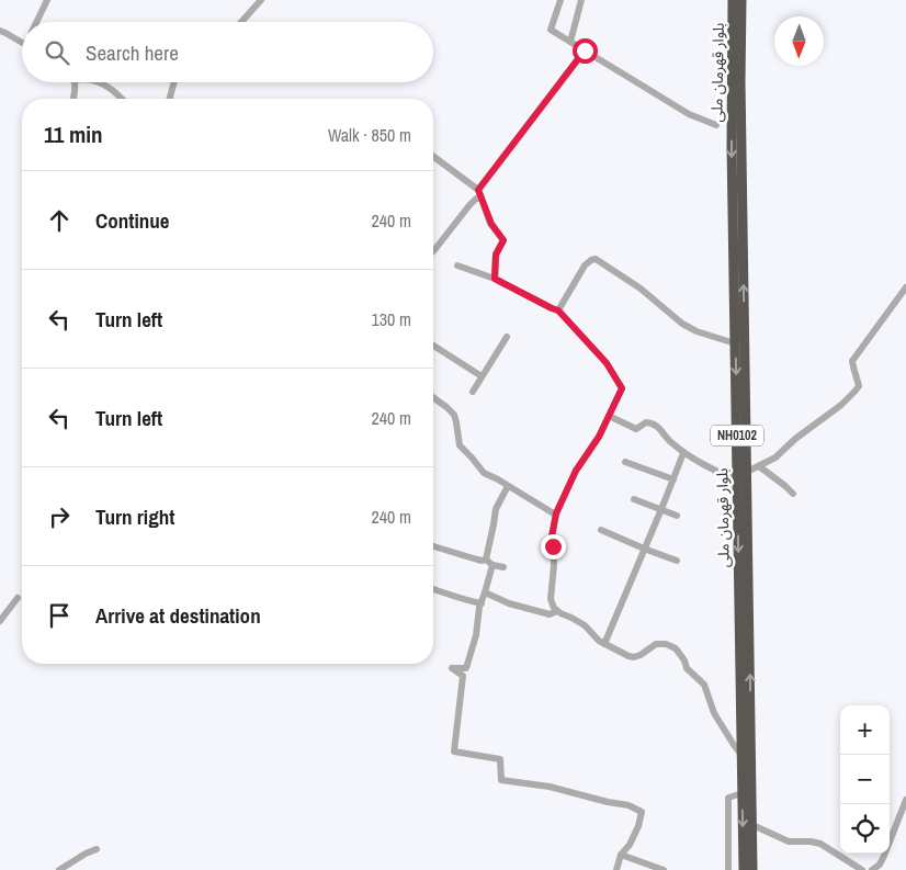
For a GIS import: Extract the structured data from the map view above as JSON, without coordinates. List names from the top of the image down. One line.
{"streets":{"highway":["بلوار قهرمان ملی","NH0102"]},"north":"bottom","page":{"search":"Search here","heading":["11 min","Walk · 850 m"],"list":[["Continue","240 m"],["Turn left","130 m"],["Turn left","240 m"],["Turn right","240 m"],"Arrive at destination"],"map_buttons":["+","−"]}}
